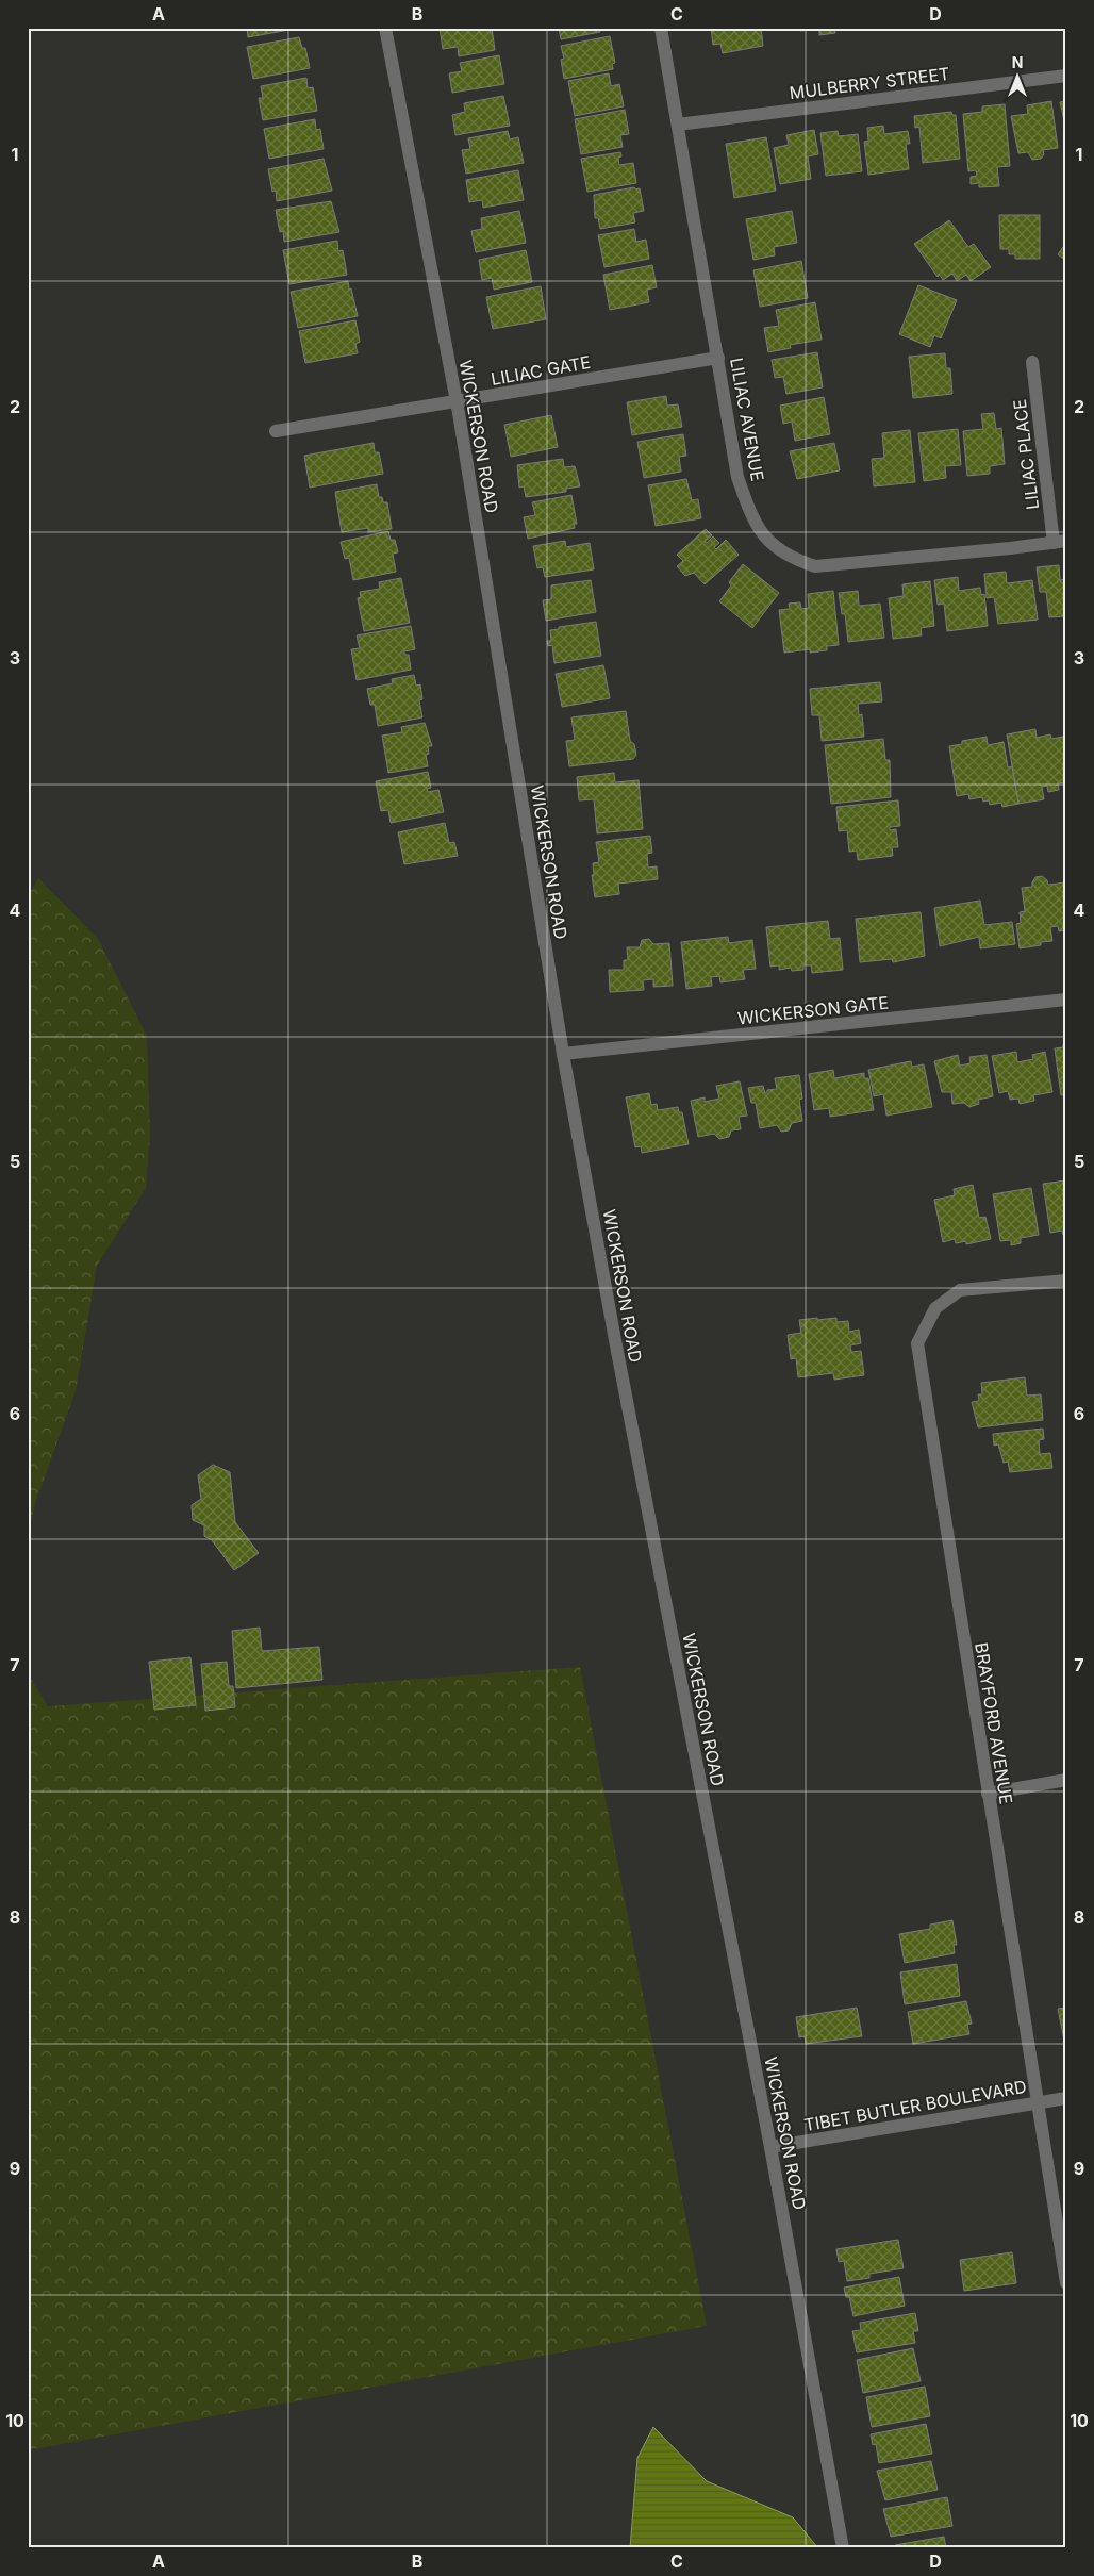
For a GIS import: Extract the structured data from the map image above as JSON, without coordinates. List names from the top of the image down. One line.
{"streets":{"street":["MULBERRY STREET","LILIAC GATE","LILIAC AVENUE","WICKERSON ROAD","LILIAC PLACE","WICKERSON GATE","BRAYFORD AVENUE","TIBET BUTLER BOULEVARD"]},"crossings":[["MULBERRY STREET","LILIAC AVENUE"],["LILIAC GATE","LILIAC AVENUE"],["LILIAC GATE","WICKERSON ROAD"],["LILIAC AVENUE","LILIAC PLACE"],["WICKERSON ROAD","WICKERSON GATE"],["WICKERSON ROAD","TIBET BUTLER BOULEVARD"],["BRAYFORD AVENUE","TIBET BUTLER BOULEVARD"]],"north":"top","grid":{"columns":["A","B","C","D"],"rows":["1","2","3","4","5","6","7","8","9","10"]}}
